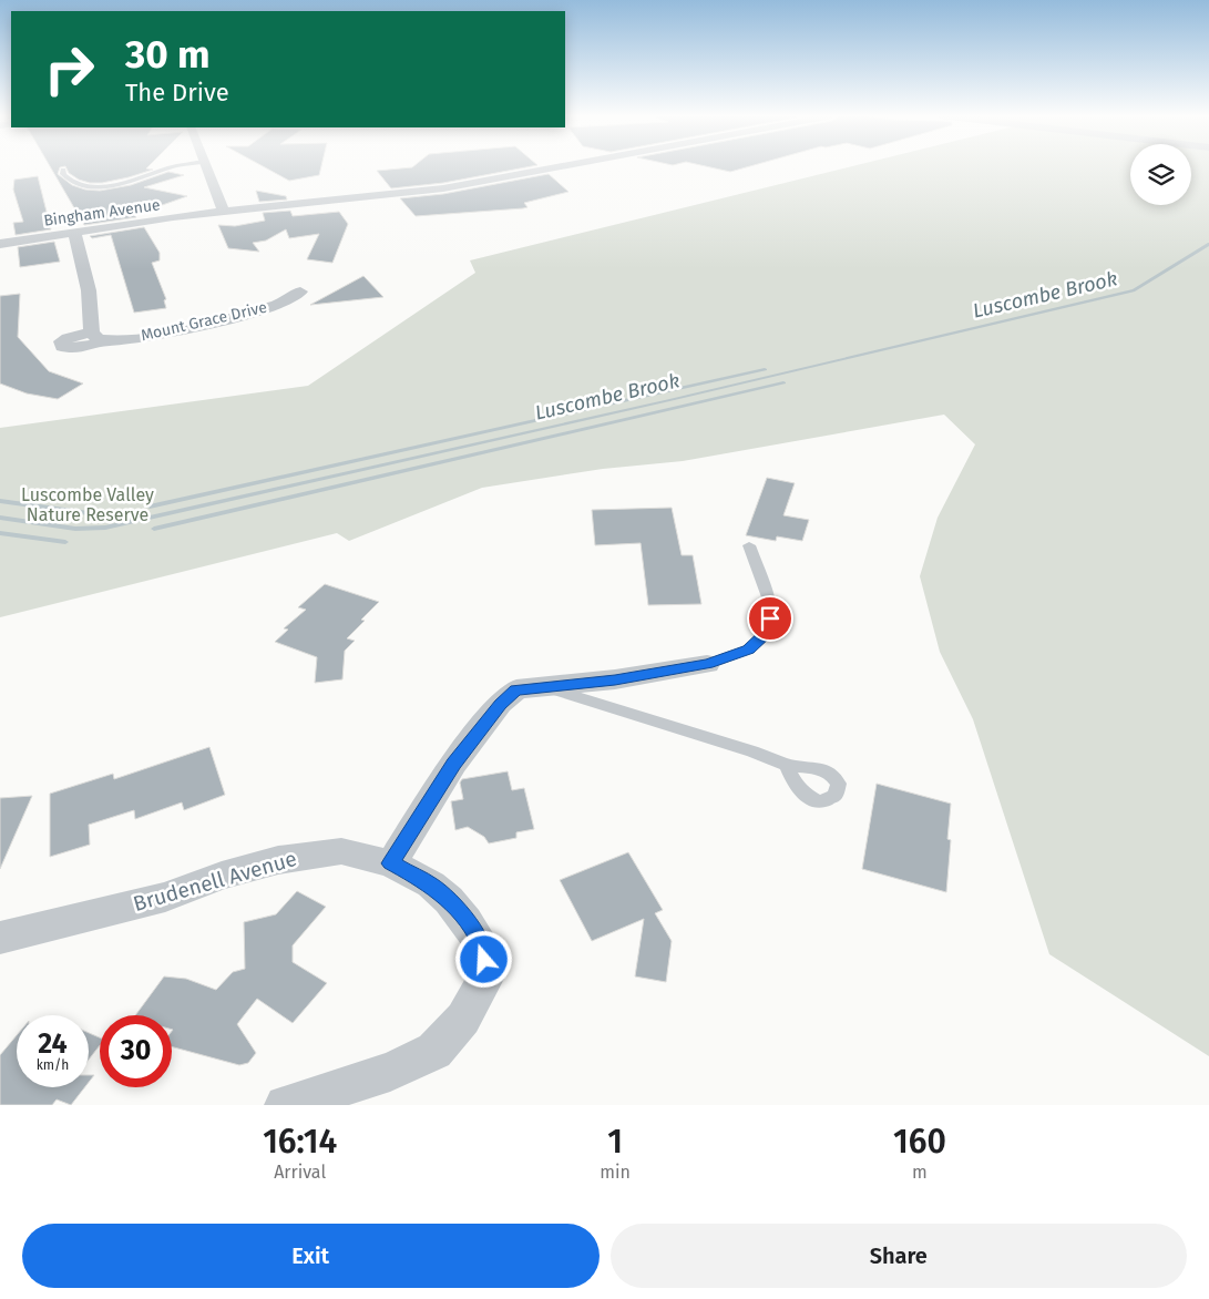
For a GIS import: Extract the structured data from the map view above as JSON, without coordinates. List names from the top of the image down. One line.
{"streets":{"street":["Bingham Avenue","Mount Grace Drive","Brudenell Avenue"]},"crossings":[["Bingham Avenue","Mount Grace Drive"]],"water":["Luscombe Brook"],"parks":["Luscombe Valley Nature Reserve"],"page":{"turn":["30 m","The Drive"],"speed":"24 km/h","limit":"30","eta":["16:14","Arrival","1","min","160","m"],"buttons":["Exit","Share"]}}
